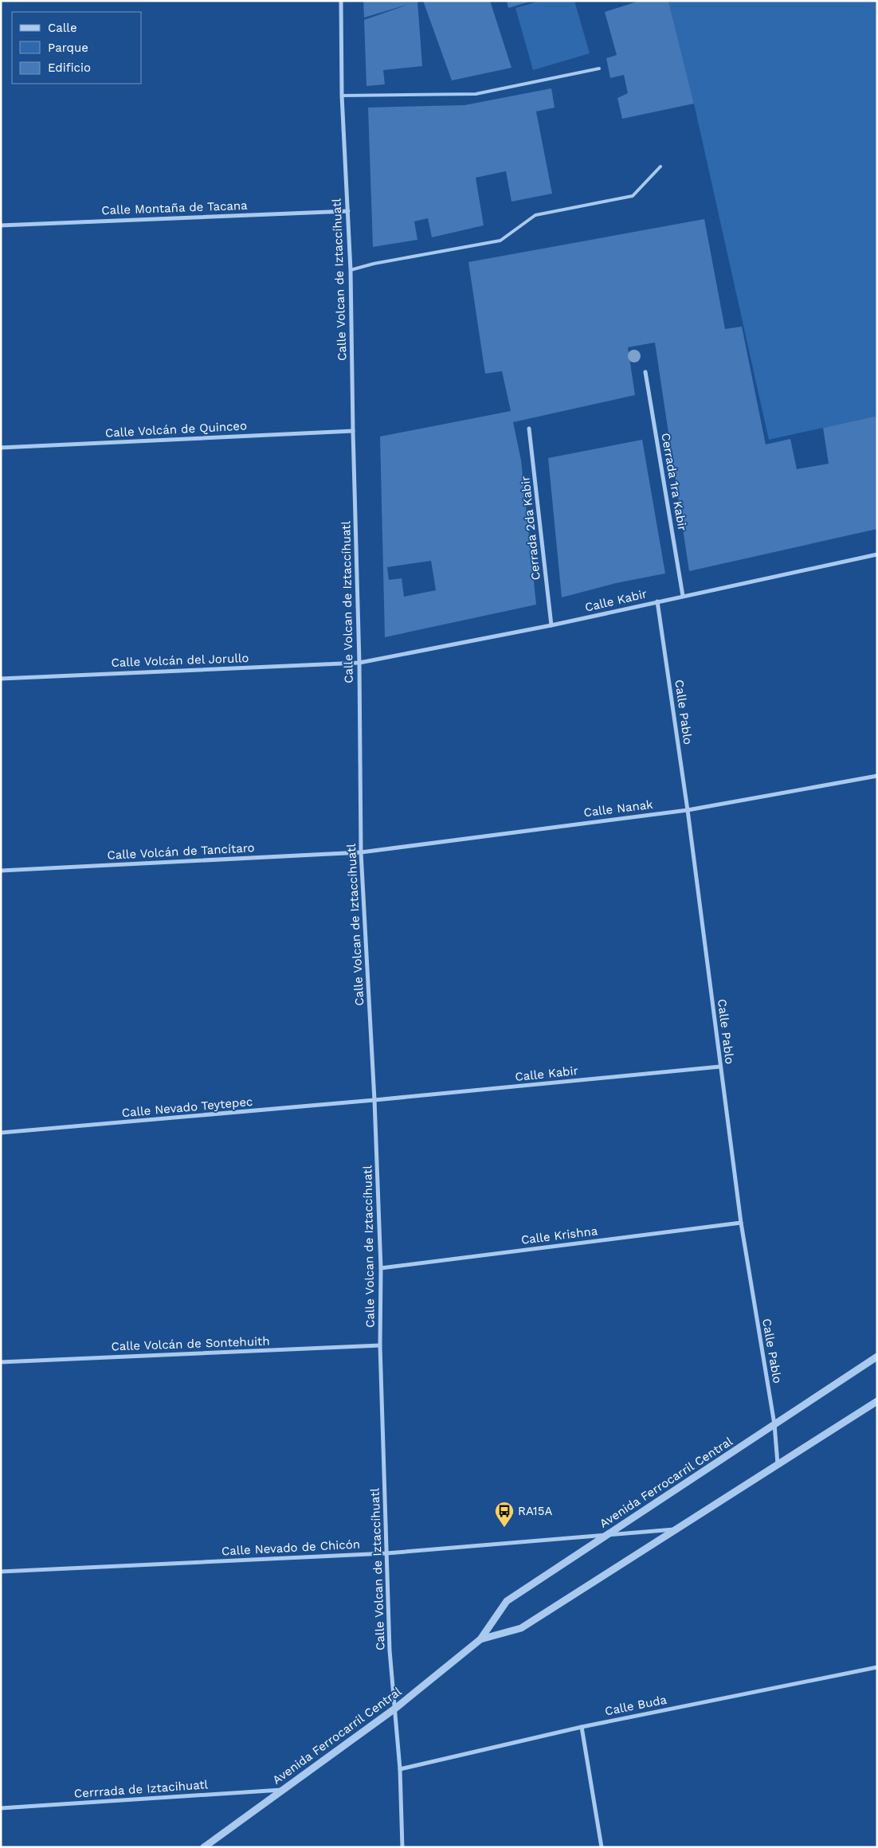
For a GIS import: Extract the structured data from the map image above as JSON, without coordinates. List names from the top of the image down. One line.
{"streets":{"street":["Calle Montaña de Tacana","Calle Volcan de Iztaccíhuatl","Calle Volcán de Quinceo","Cerrada 1ra Kabir","Cerrada 2da Kabir","Calle Kabir","Calle Volcán del Jorullo","Calle Pablo","Calle Nanak","Calle Volcán de Tancítaro","Calle Nevado Teytepec","Calle Krishna","Calle Volcán de Sontehuith","Avenida Ferrocarril Central","Calle Nevado de Chicón","Calle Buda","Cerrrada de Iztacihuatl"]},"crossings":[["Calle Montaña de Tacana","Calle Volcan de Iztaccíhuatl"],["Calle Volcan de Iztaccíhuatl","Calle Volcán de Quinceo"],["Calle Volcan de Iztaccíhuatl","Calle Kabir"],["Calle Volcan de Iztaccíhuatl","Calle Volcán del Jorullo"],["Calle Volcan de Iztaccíhuatl","Calle Nanak"],["Calle Volcan de Iztaccíhuatl","Calle Volcán de Tancítaro"],["Calle Volcan de Iztaccíhuatl","Calle Nevado Teytepec"],["Calle Volcan de Iztaccíhuatl","Calle Krishna"],["Calle Volcan de Iztaccíhuatl","Calle Volcán de Sontehuith"],["Calle Volcan de Iztaccíhuatl","Avenida Ferrocarril Central"],["Calle Volcan de Iztaccíhuatl","Calle Nevado de Chicón"],["Calle Volcan de Iztaccíhuatl","Calle Buda"],["Cerrada 1ra Kabir","Calle Kabir"],["Cerrada 2da Kabir","Calle Kabir"],["Calle Kabir","Calle Volcán del Jorullo"],["Calle Kabir","Calle Pablo"],["Calle Kabir","Calle Nevado Teytepec"],["Calle Pablo","Calle Nanak"],["Calle Pablo","Calle Krishna"],["Calle Pablo","Avenida Ferrocarril Central"],["Calle Nanak","Calle Volcán de Tancítaro"],["Avenida Ferrocarril Central","Calle Nevado de Chicón"],["Avenida Ferrocarril Central","Cerrrada de Iztacihuatl"]],"places":{"bus stop":["RA15A"]},"legend":["Calle","Parque","Edificio"]}
